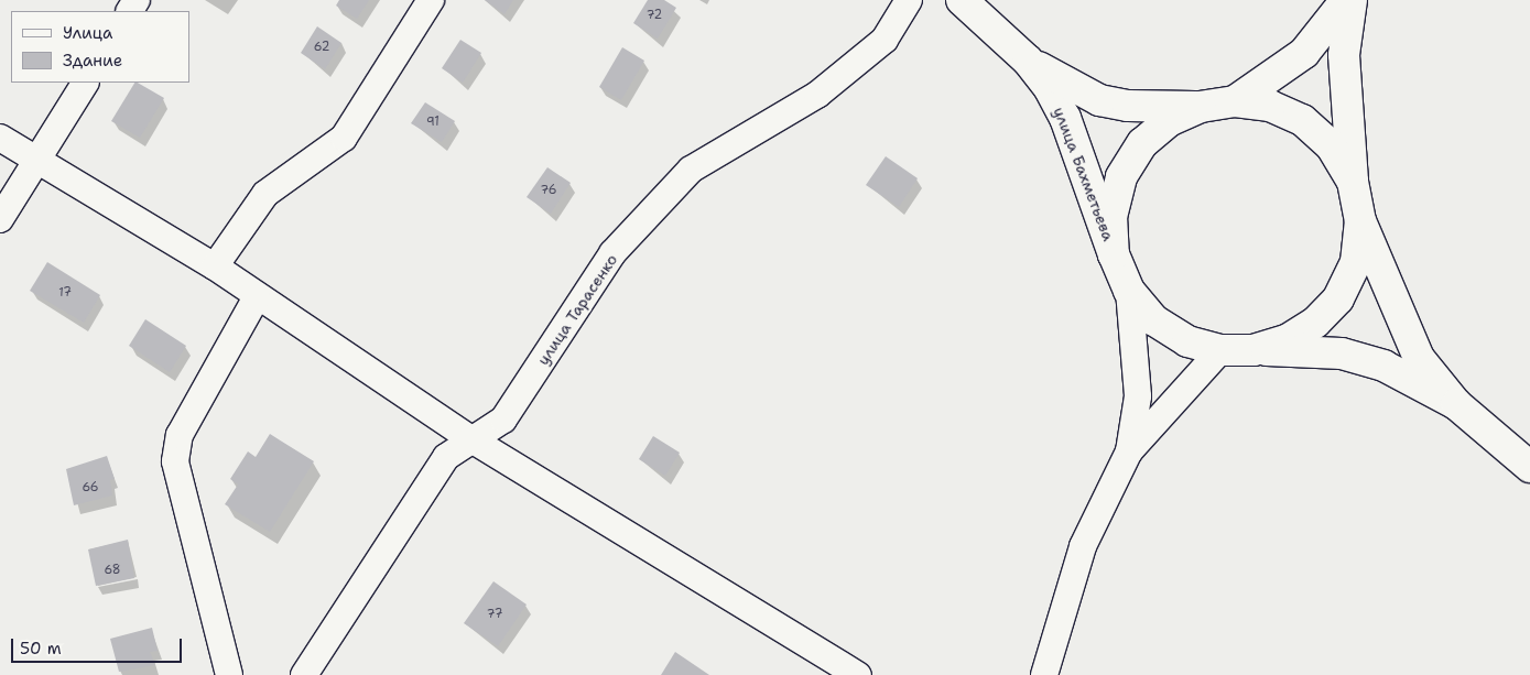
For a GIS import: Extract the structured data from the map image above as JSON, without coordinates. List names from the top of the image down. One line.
{"streets":{"main road":["улица Бахметьева"],"street":["улица Тарасенко"]},"house_numbers":["72","62","91","76","17","66","68","77"],"legend":["Улица","Здание"],"scale_bar":"50 m"}
